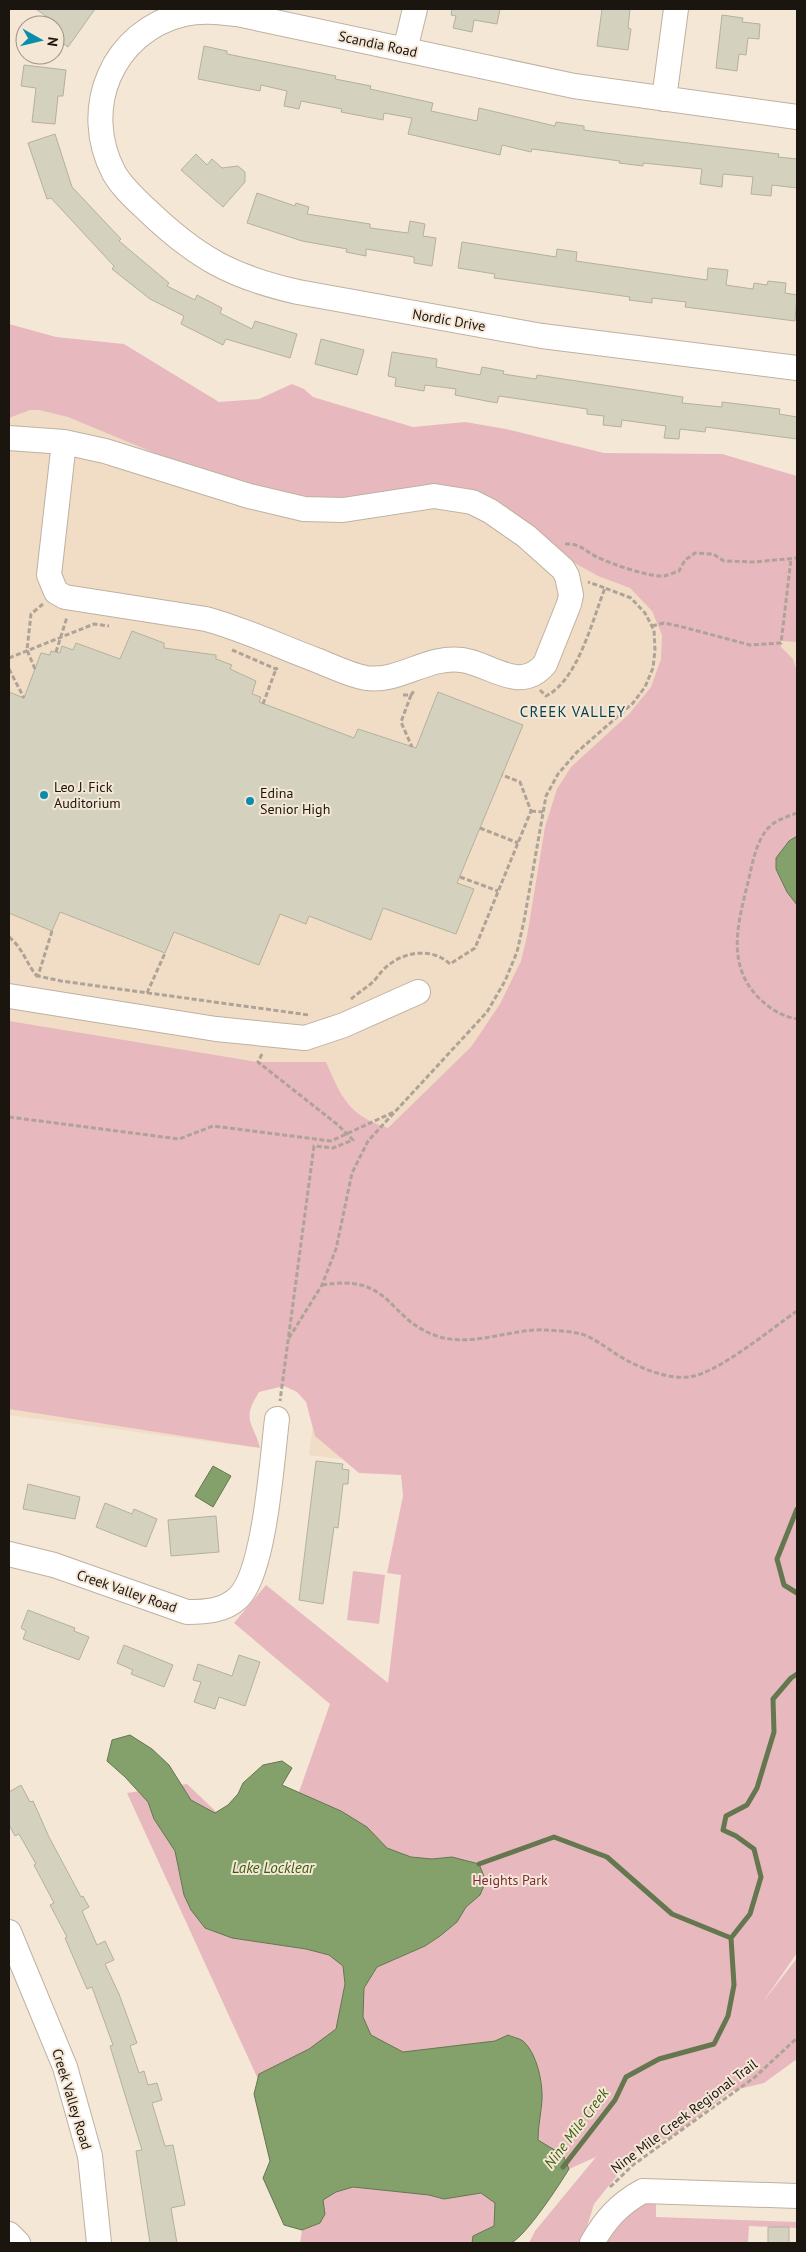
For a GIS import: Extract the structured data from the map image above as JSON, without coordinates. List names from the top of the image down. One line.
{"streets":{"street":["Scandia Road","Nordic Drive","Creek Valley Road"],"path":["Nine Mile Creek Regional Trail"]},"crossings":[["Scandia Road","Nordic Drive"]],"districts":["CREEK VALLEY"],"water":["Lake Locklear","Nine Mile Creek"],"parks":["Heights Park"],"places":["Leo J. Fick Auditorium","Edina Senior High"],"north":"right"}
